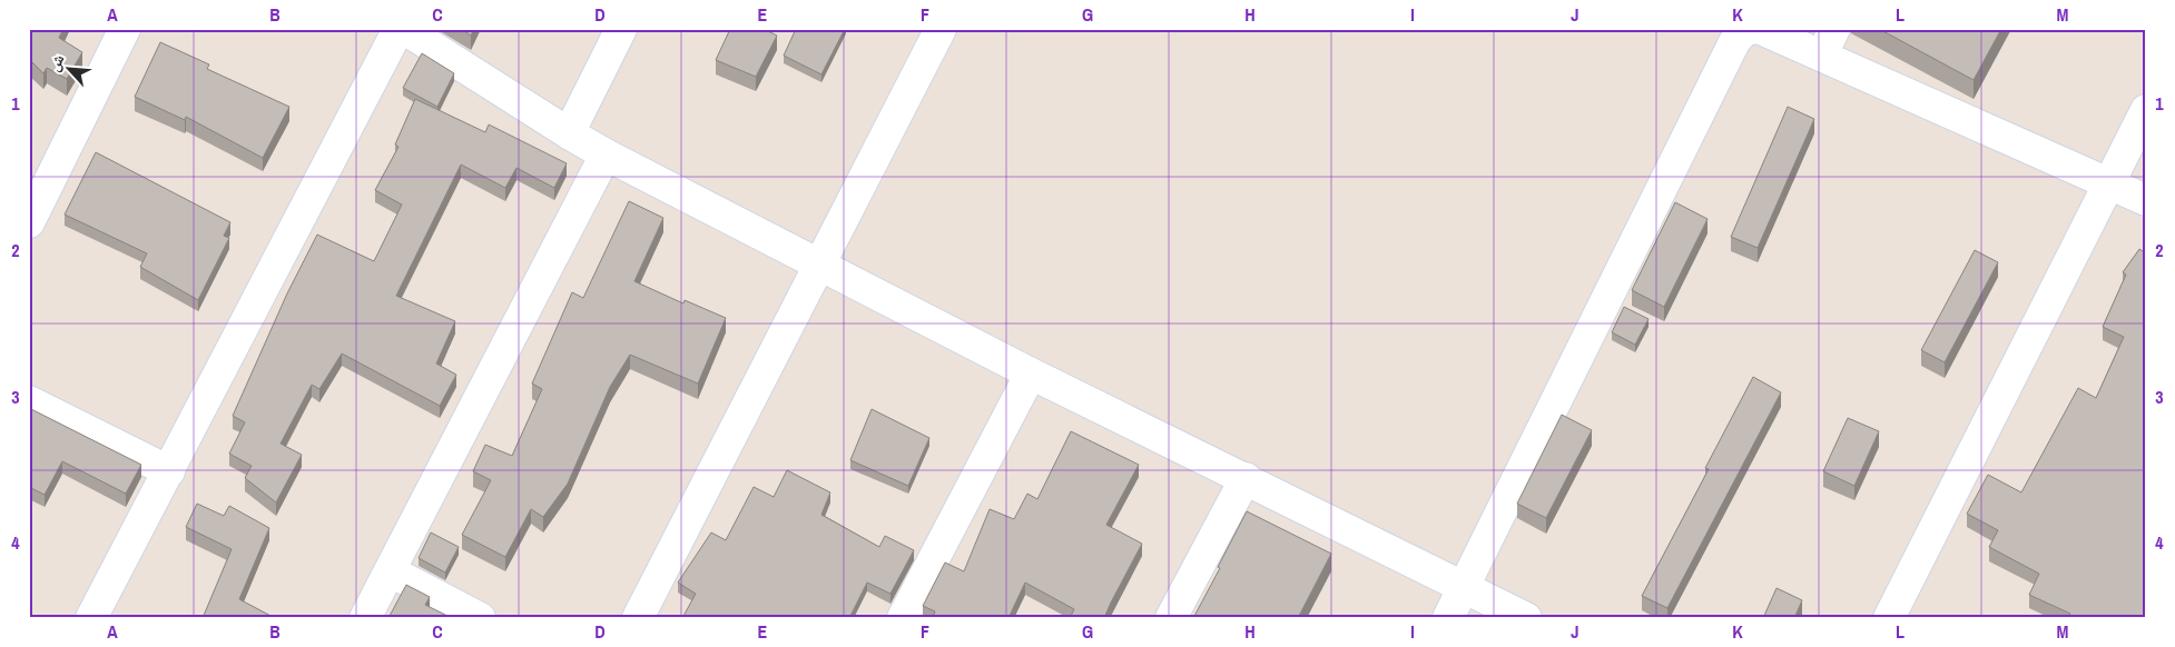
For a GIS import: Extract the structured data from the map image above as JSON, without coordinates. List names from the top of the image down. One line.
{"north":"top left","grid":{"columns":["A","B","C","D","E","F","G","H","I","J","K","L","M"],"rows":["1","2","3","4"]}}
